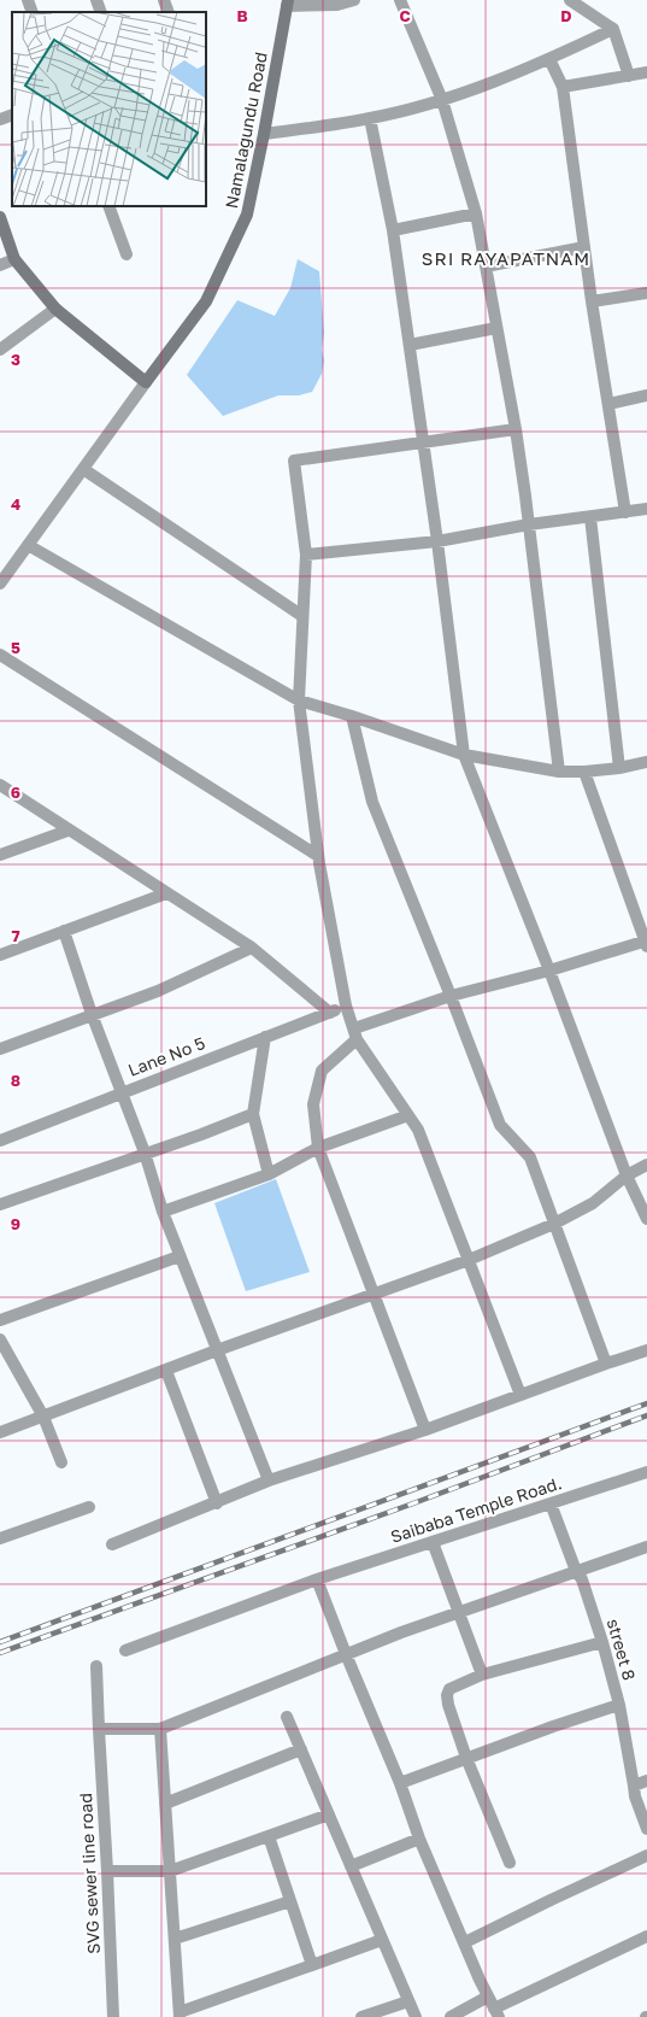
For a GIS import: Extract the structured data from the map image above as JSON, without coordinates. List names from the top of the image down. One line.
{"streets":{"street":["Namalagundu Road","Lane No 5","Saibaba Temple Road.","street 8","SVG sewer line road"]},"crossings":[["Saibaba Temple Road.","street 8"]],"districts":["SRI RAYAPATNAM"],"grid":{"columns":["B","C","D"],"rows":["3","4","5","6","7","8","9"]}}
